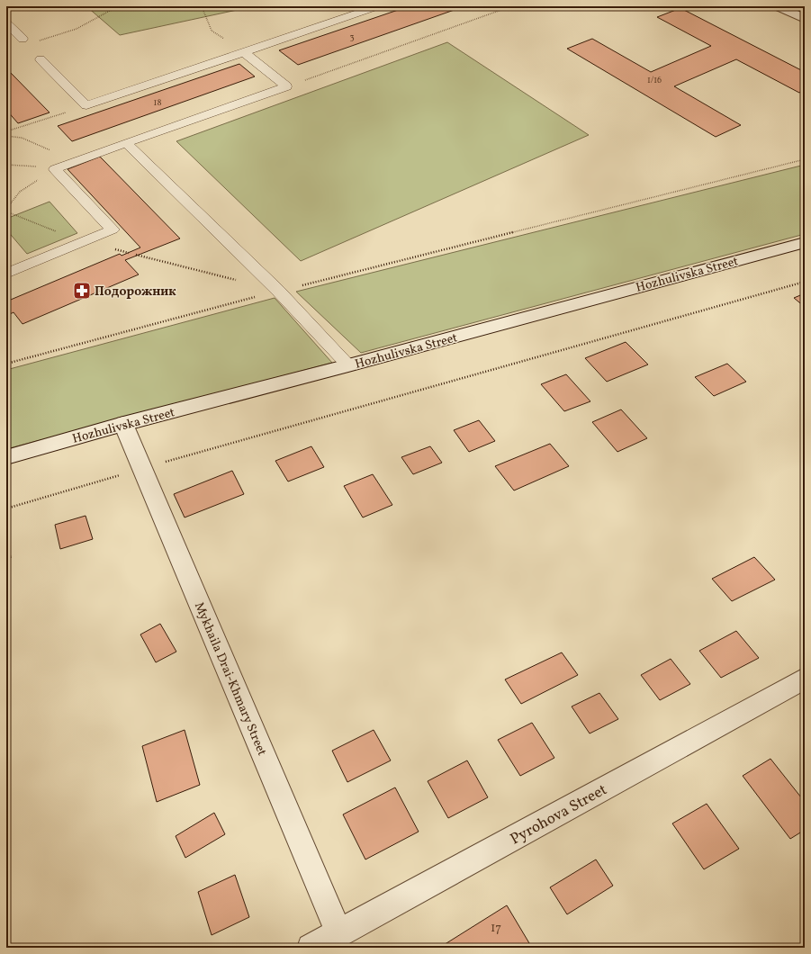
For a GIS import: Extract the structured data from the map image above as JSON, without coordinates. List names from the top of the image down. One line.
{"streets":{"street":["Hozhulivska Street","Mykhaila Drai-Khmary Street","Pyrohova Street"]},"crossings":[["Hozhulivska Street","Mykhaila Drai-Khmary Street"],["Mykhaila Drai-Khmary Street","Pyrohova Street"]],"places":{"pharmacy":["Подорожник"]},"house_numbers":["3","1/16","18","17"]}
